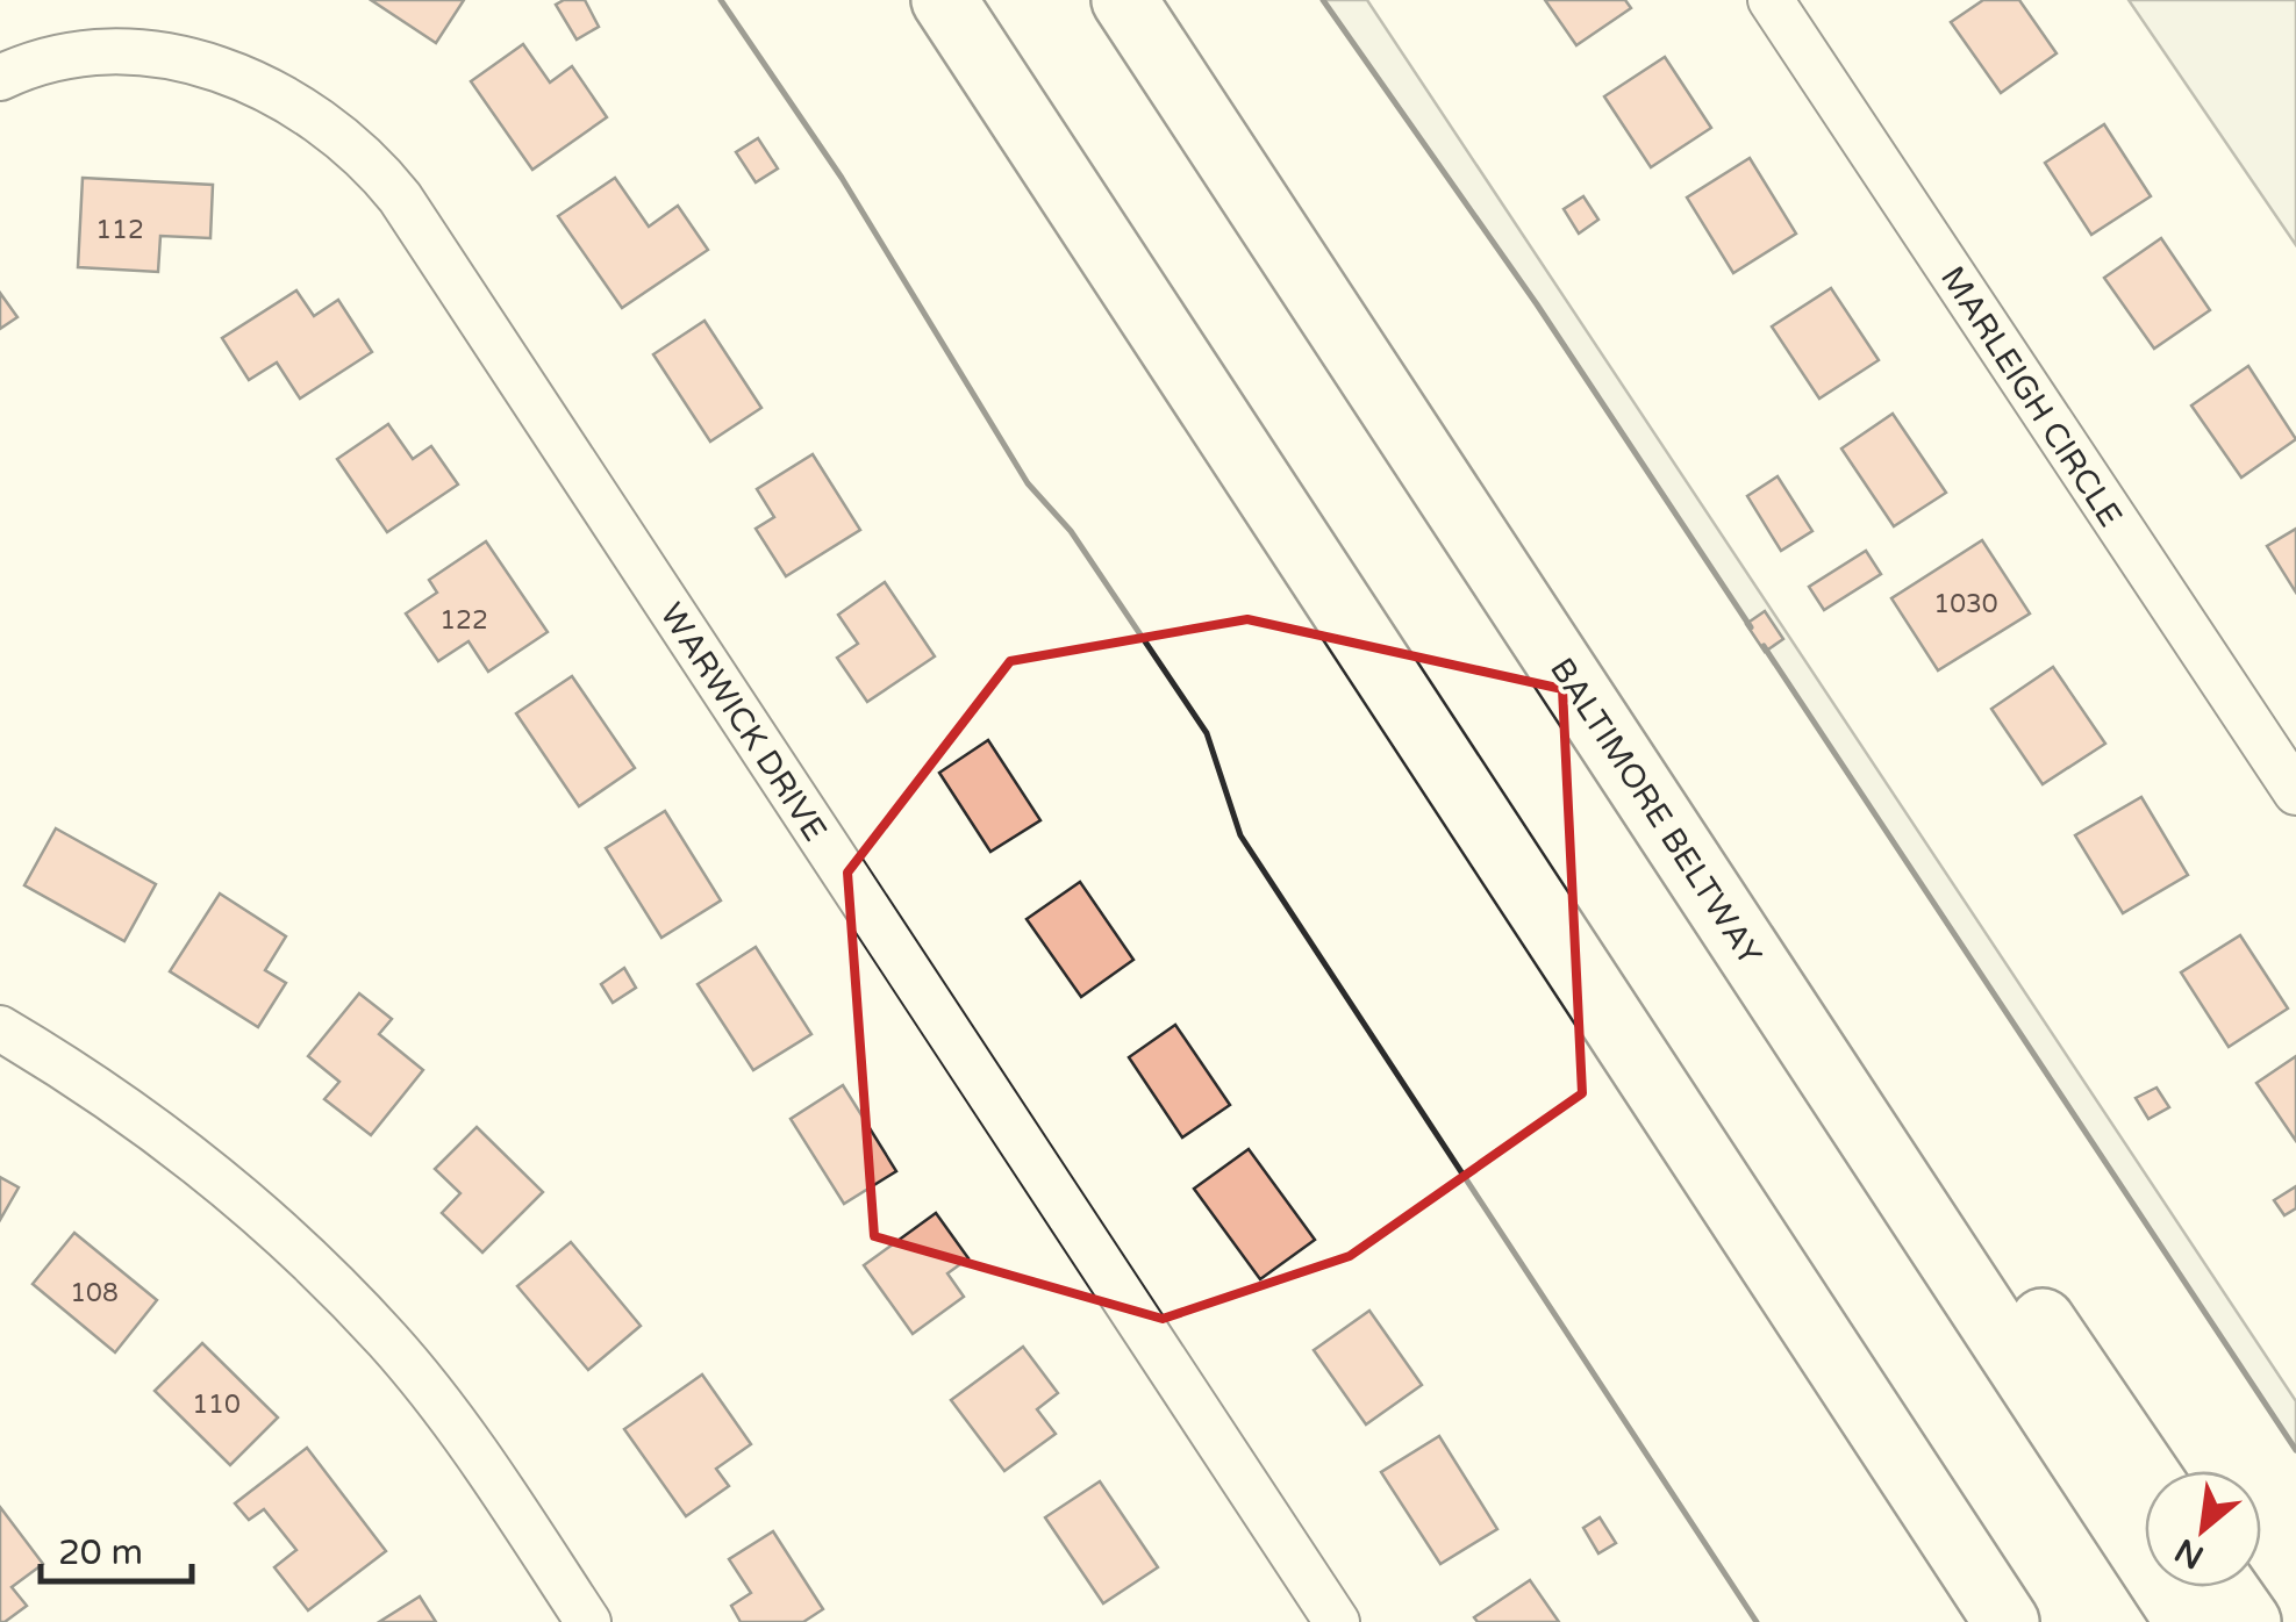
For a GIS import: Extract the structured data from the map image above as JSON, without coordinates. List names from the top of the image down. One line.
{"streets":{"highway":["BALTIMORE BELTWAY"],"street":["MARLEIGH CIRCLE","WARWICK DRIVE"]},"house_numbers":["112","1030","122","108","110"],"scale_bar":"20 m","north":"bottom left"}
